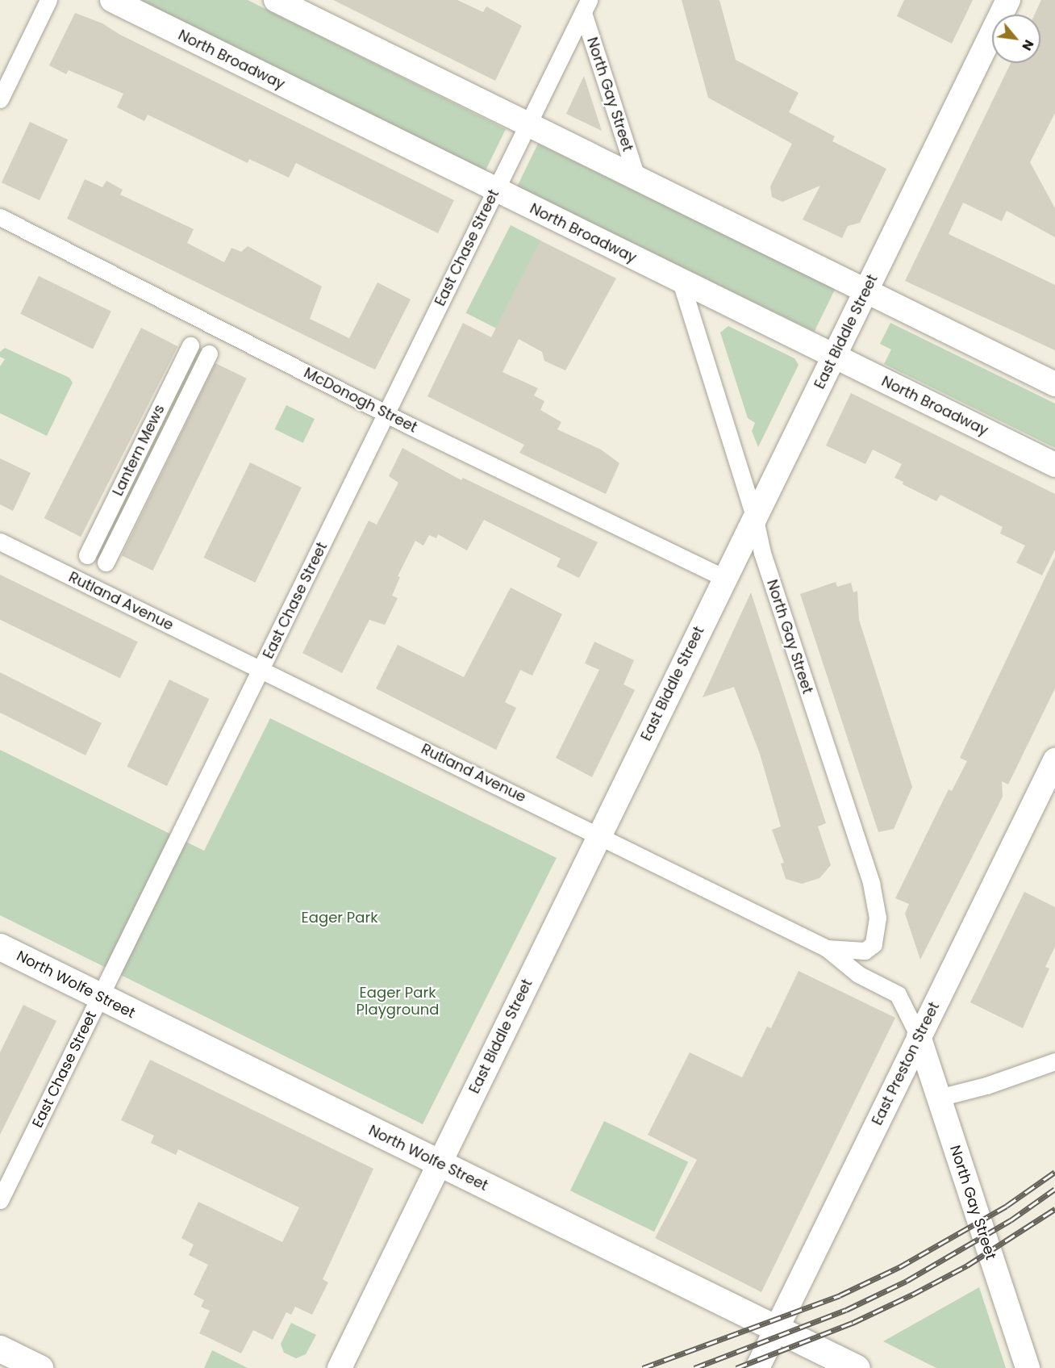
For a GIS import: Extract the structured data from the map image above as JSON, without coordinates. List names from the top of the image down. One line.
{"streets":{"main road":["North Broadway","North Gay Street","East Biddle Street","North Wolfe Street","East Preston Street"],"street":["East Chase Street","McDonogh Street","Lantern Mews","Rutland Avenue"]},"crossings":[["North Broadway","North Gay Street"],["North Broadway","East Chase Street"],["North Broadway","East Biddle Street"],["North Gay Street","East Chase Street"],["North Gay Street","East Biddle Street"],["North Gay Street","Rutland Avenue"],["North Gay Street","East Preston Street"],["East Chase Street","McDonogh Street"],["East Chase Street","Rutland Avenue"],["East Chase Street","North Wolfe Street"],["East Biddle Street","McDonogh Street"],["East Biddle Street","Rutland Avenue"],["East Biddle Street","North Wolfe Street"],["Rutland Avenue","East Preston Street"],["North Wolfe Street","East Preston Street"]],"parks":["Eager Park","Eager Park Playground"],"north":"bottom right"}
